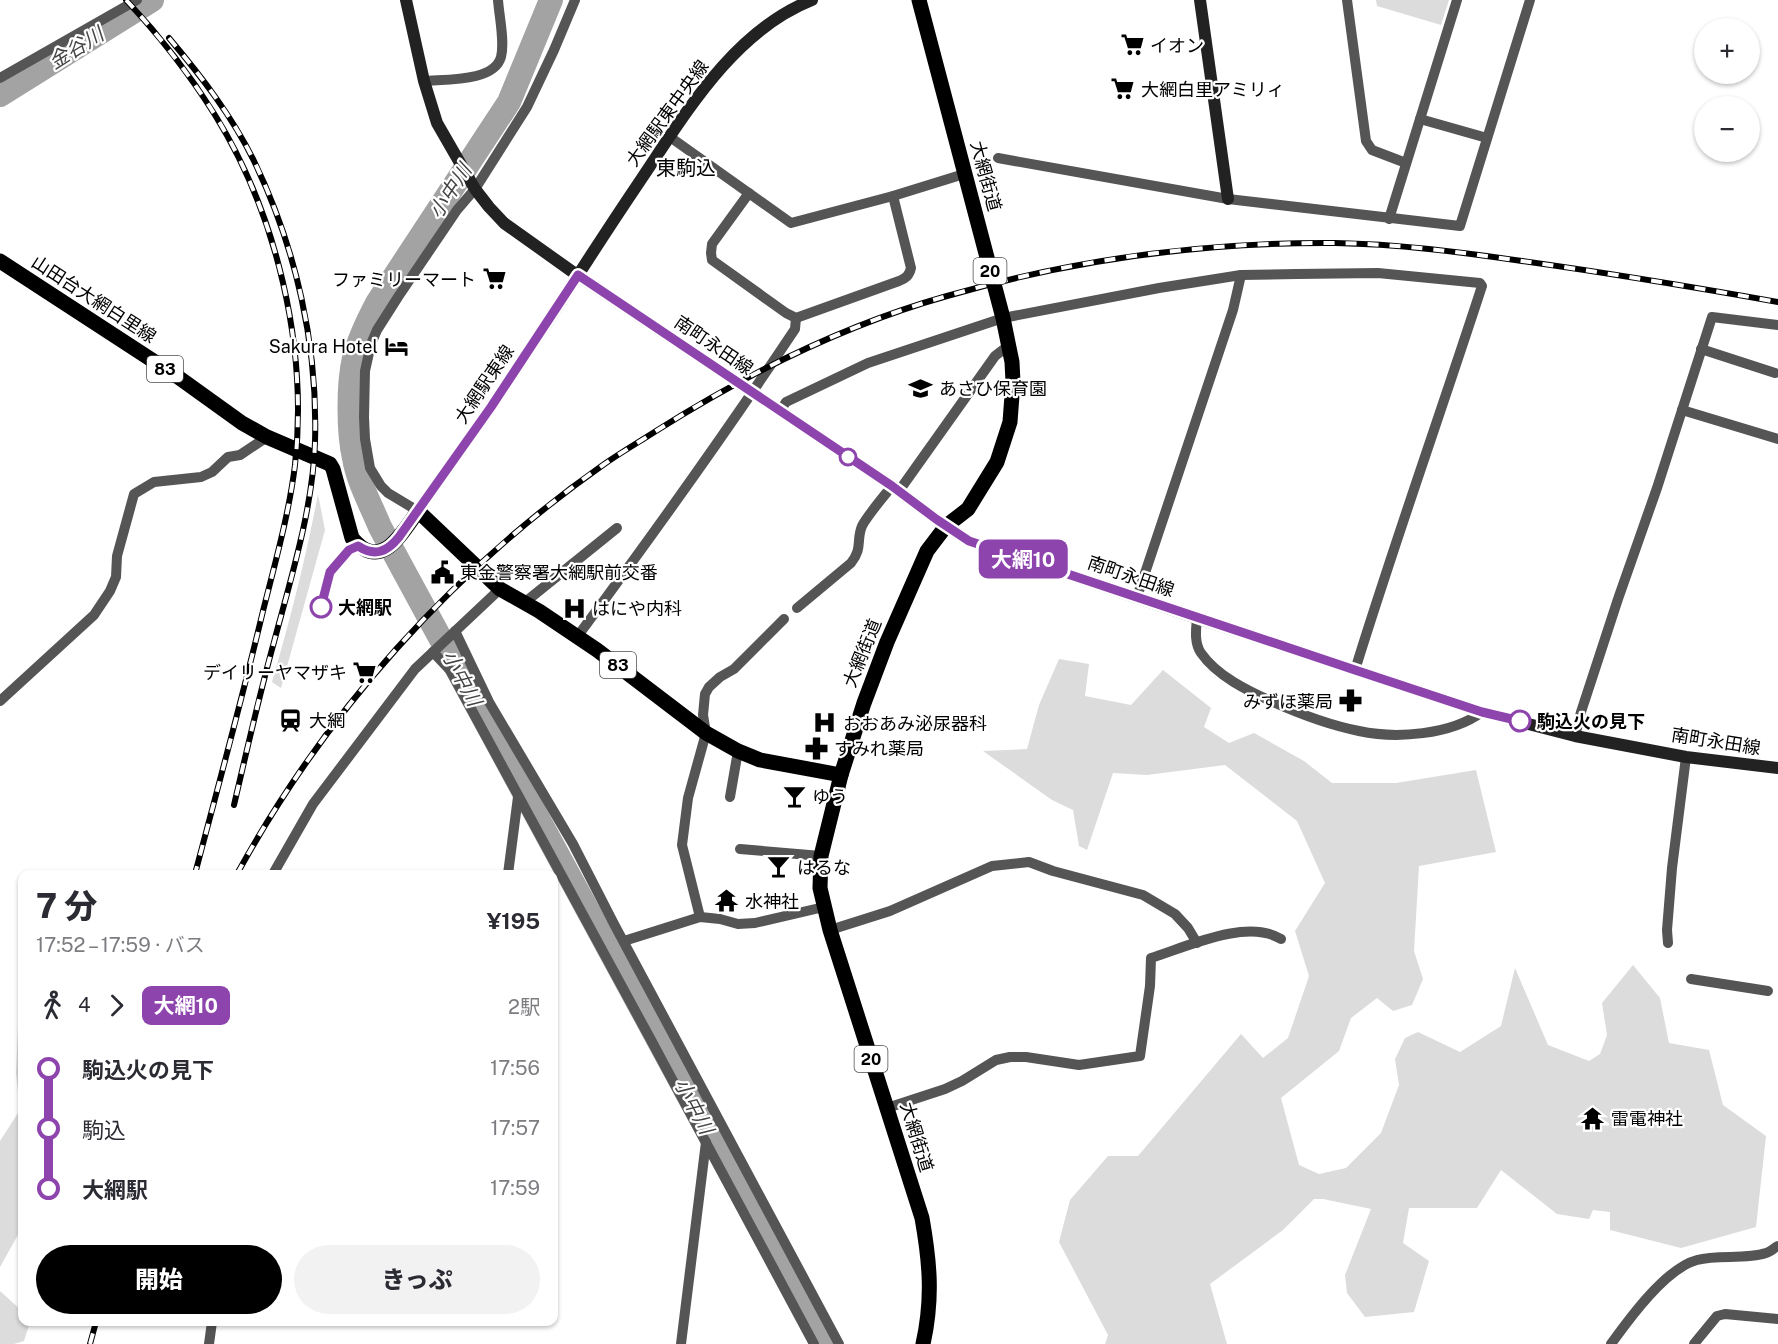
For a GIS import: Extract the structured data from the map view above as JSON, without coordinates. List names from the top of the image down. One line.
{"streets":{"main road":["大網街道","20","山田台大網白里線","83"],"street":["大網駅東中央線","南町永田線","大網駅東線"]},"crossings":[["大網駅東中央線","南町永田線"],["大網駅東中央線","大網駅東線"],["大網街道","南町永田線"],["大網街道","83"],["山田台大網白里線","83"],["山田台大網白里線","大網駅東線"],["南町永田線","大網駅東線"],["83","大網駅東線"]],"districts":["東駒込"],"water":["金谷川","小中川"],"places":{"supermarket":["イオン","大網白里アミリィ","ファミリーマート","デイリーヤマザキ"],"hotel":["Sakura Hotel"],"school or university":["あさひ保育園"],"public building":["東金警察署大網駅前交番"],"other":["大網駅","駒込火の見下"],"hospital":["はにや内科","おおあみ泌尿器科"],"pharmacy":["みずほ薬局","すみれ薬局"],"station":["大網"],"bar":["ゆう","はるな"],"temple":["水神社","雷電神社"]},"lines":["bus line 大網10"],"page":{"on_map":"大網10","map_buttons":["+","−"],"heading":["7 分","17:52 – 17:59 · バス","¥195"],"legs":["4","大網10","2駅"],"list":[{"name":"駒込火の見下","value":"17:56"},{"name":"駒込","value":"17:57"},{"name":"大網駅","value":"17:59"}],"buttons":["開始","きっぷ"]}}
